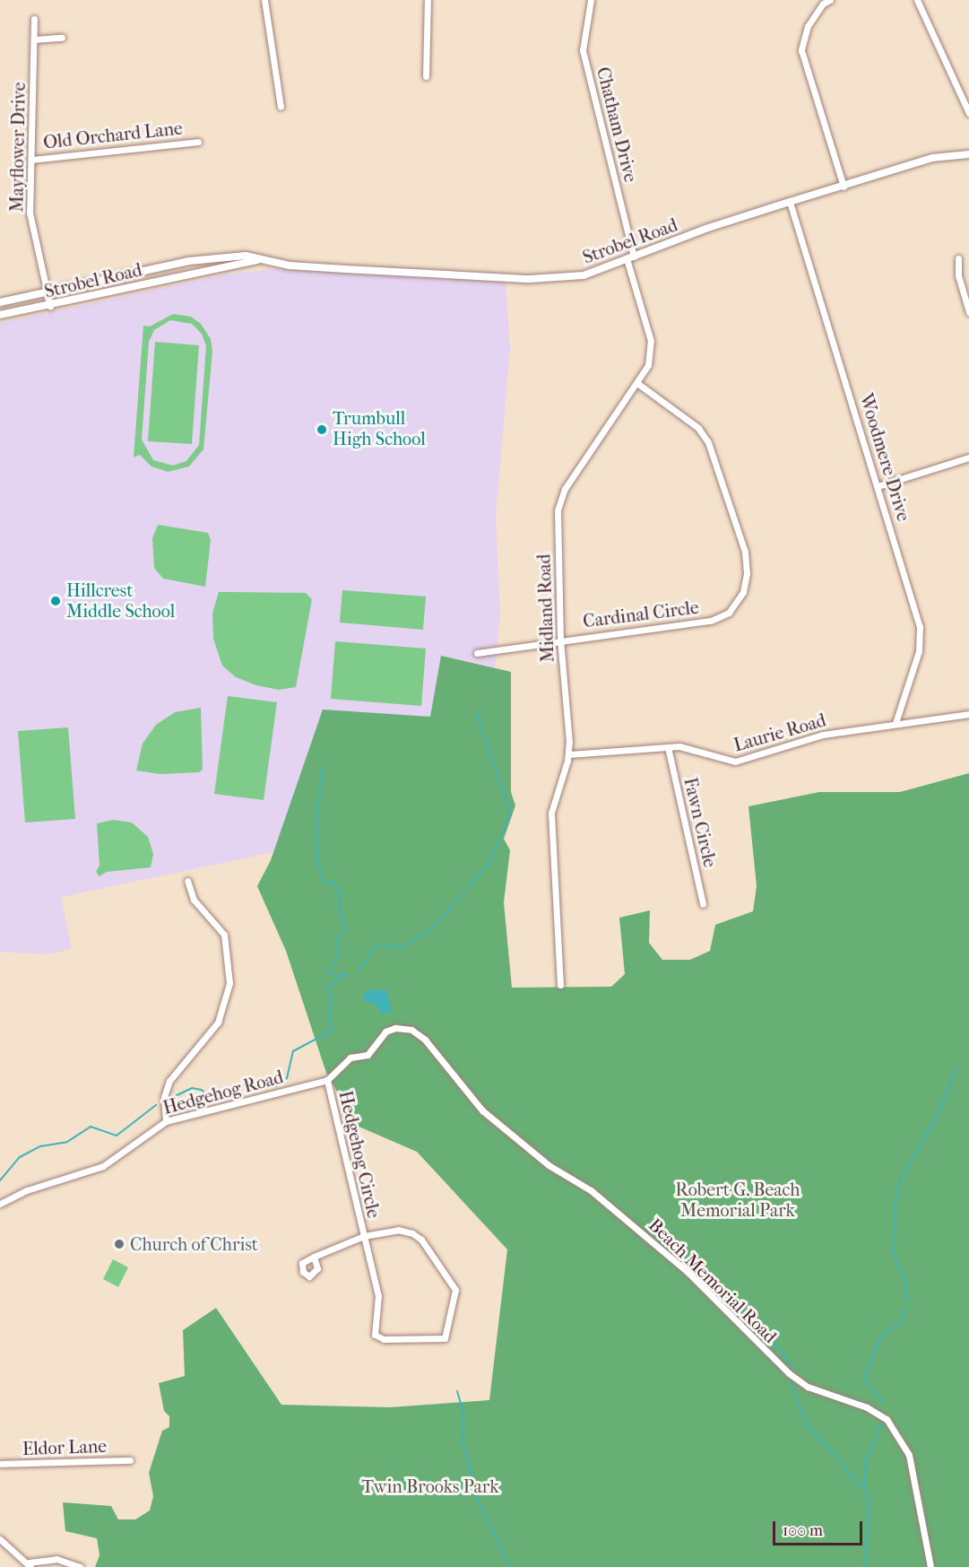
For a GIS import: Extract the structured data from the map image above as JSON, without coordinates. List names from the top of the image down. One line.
{"streets":{"street":["Chatham Drive","Old Orchard Lane","Mayflower Drive","Strobel Road","Woodmere Drive","Midland Road","Cardinal Circle","Laurie Road","Fawn Circle","Hedgehog Road","Hedgehog Circle","Beach Memorial Road","Eldor Lane"]},"crossings":[["Chatham Drive","Strobel Road"],["Chatham Drive","Midland Road"],["Old Orchard Lane","Mayflower Drive"],["Mayflower Drive","Strobel Road"],["Strobel Road","Woodmere Drive"],["Strobel Road","Midland Road"],["Woodmere Drive","Laurie Road"],["Midland Road","Cardinal Circle"],["Midland Road","Laurie Road"],["Laurie Road","Fawn Circle"],["Hedgehog Road","Hedgehog Circle"],["Hedgehog Road","Beach Memorial Road"],["Hedgehog Circle","Beach Memorial Road"]],"parks":["Robert G. Beach Memorial Park","Twin Brooks Park"],"places":["Trumbull High School","Hillcrest Middle School","Church of Christ"],"scale_bar":"100 m"}
